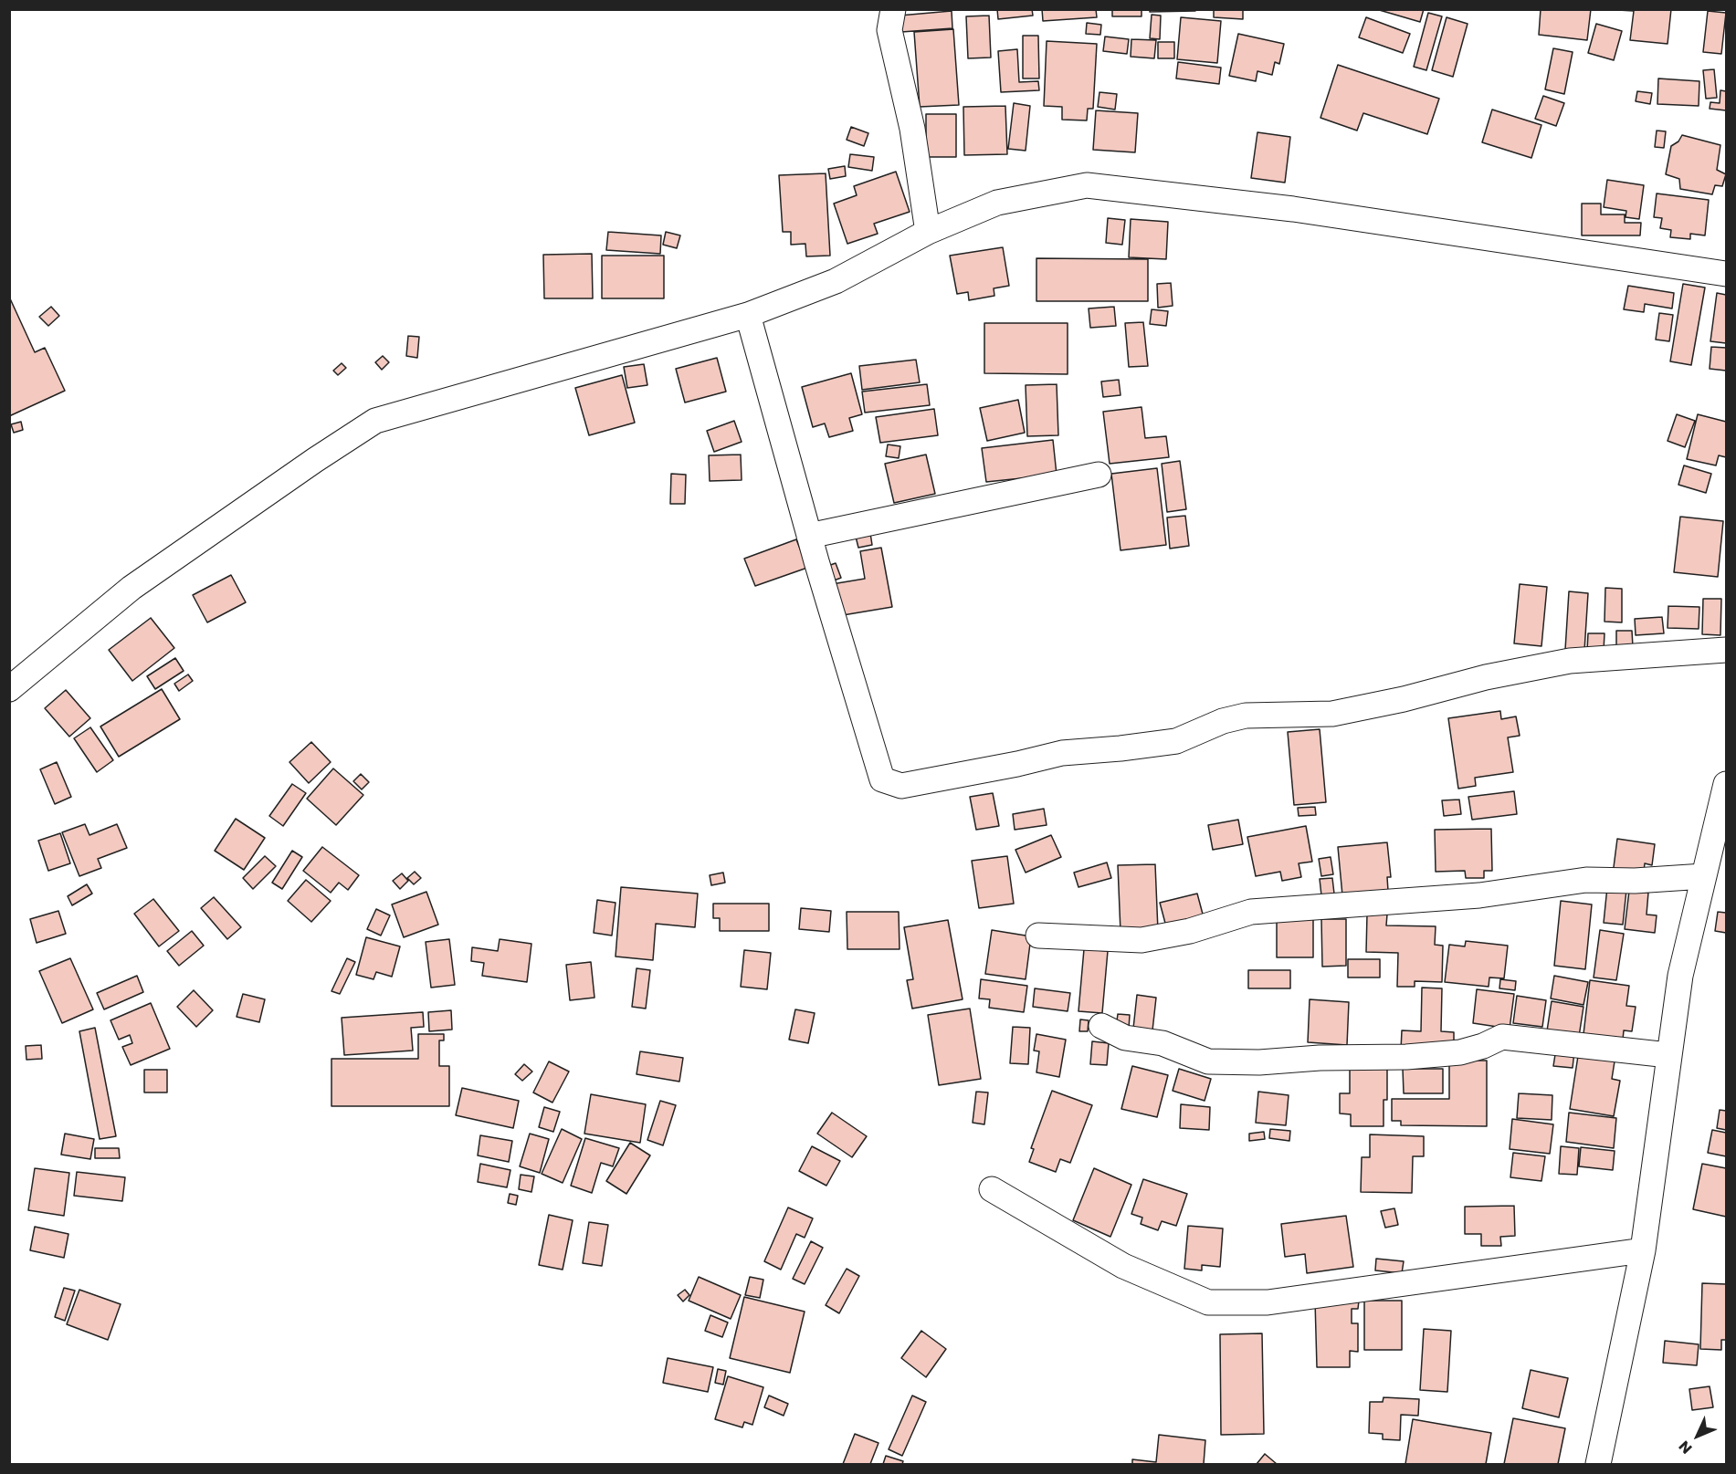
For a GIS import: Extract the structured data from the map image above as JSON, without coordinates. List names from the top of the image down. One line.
{"north":"bottom left"}
